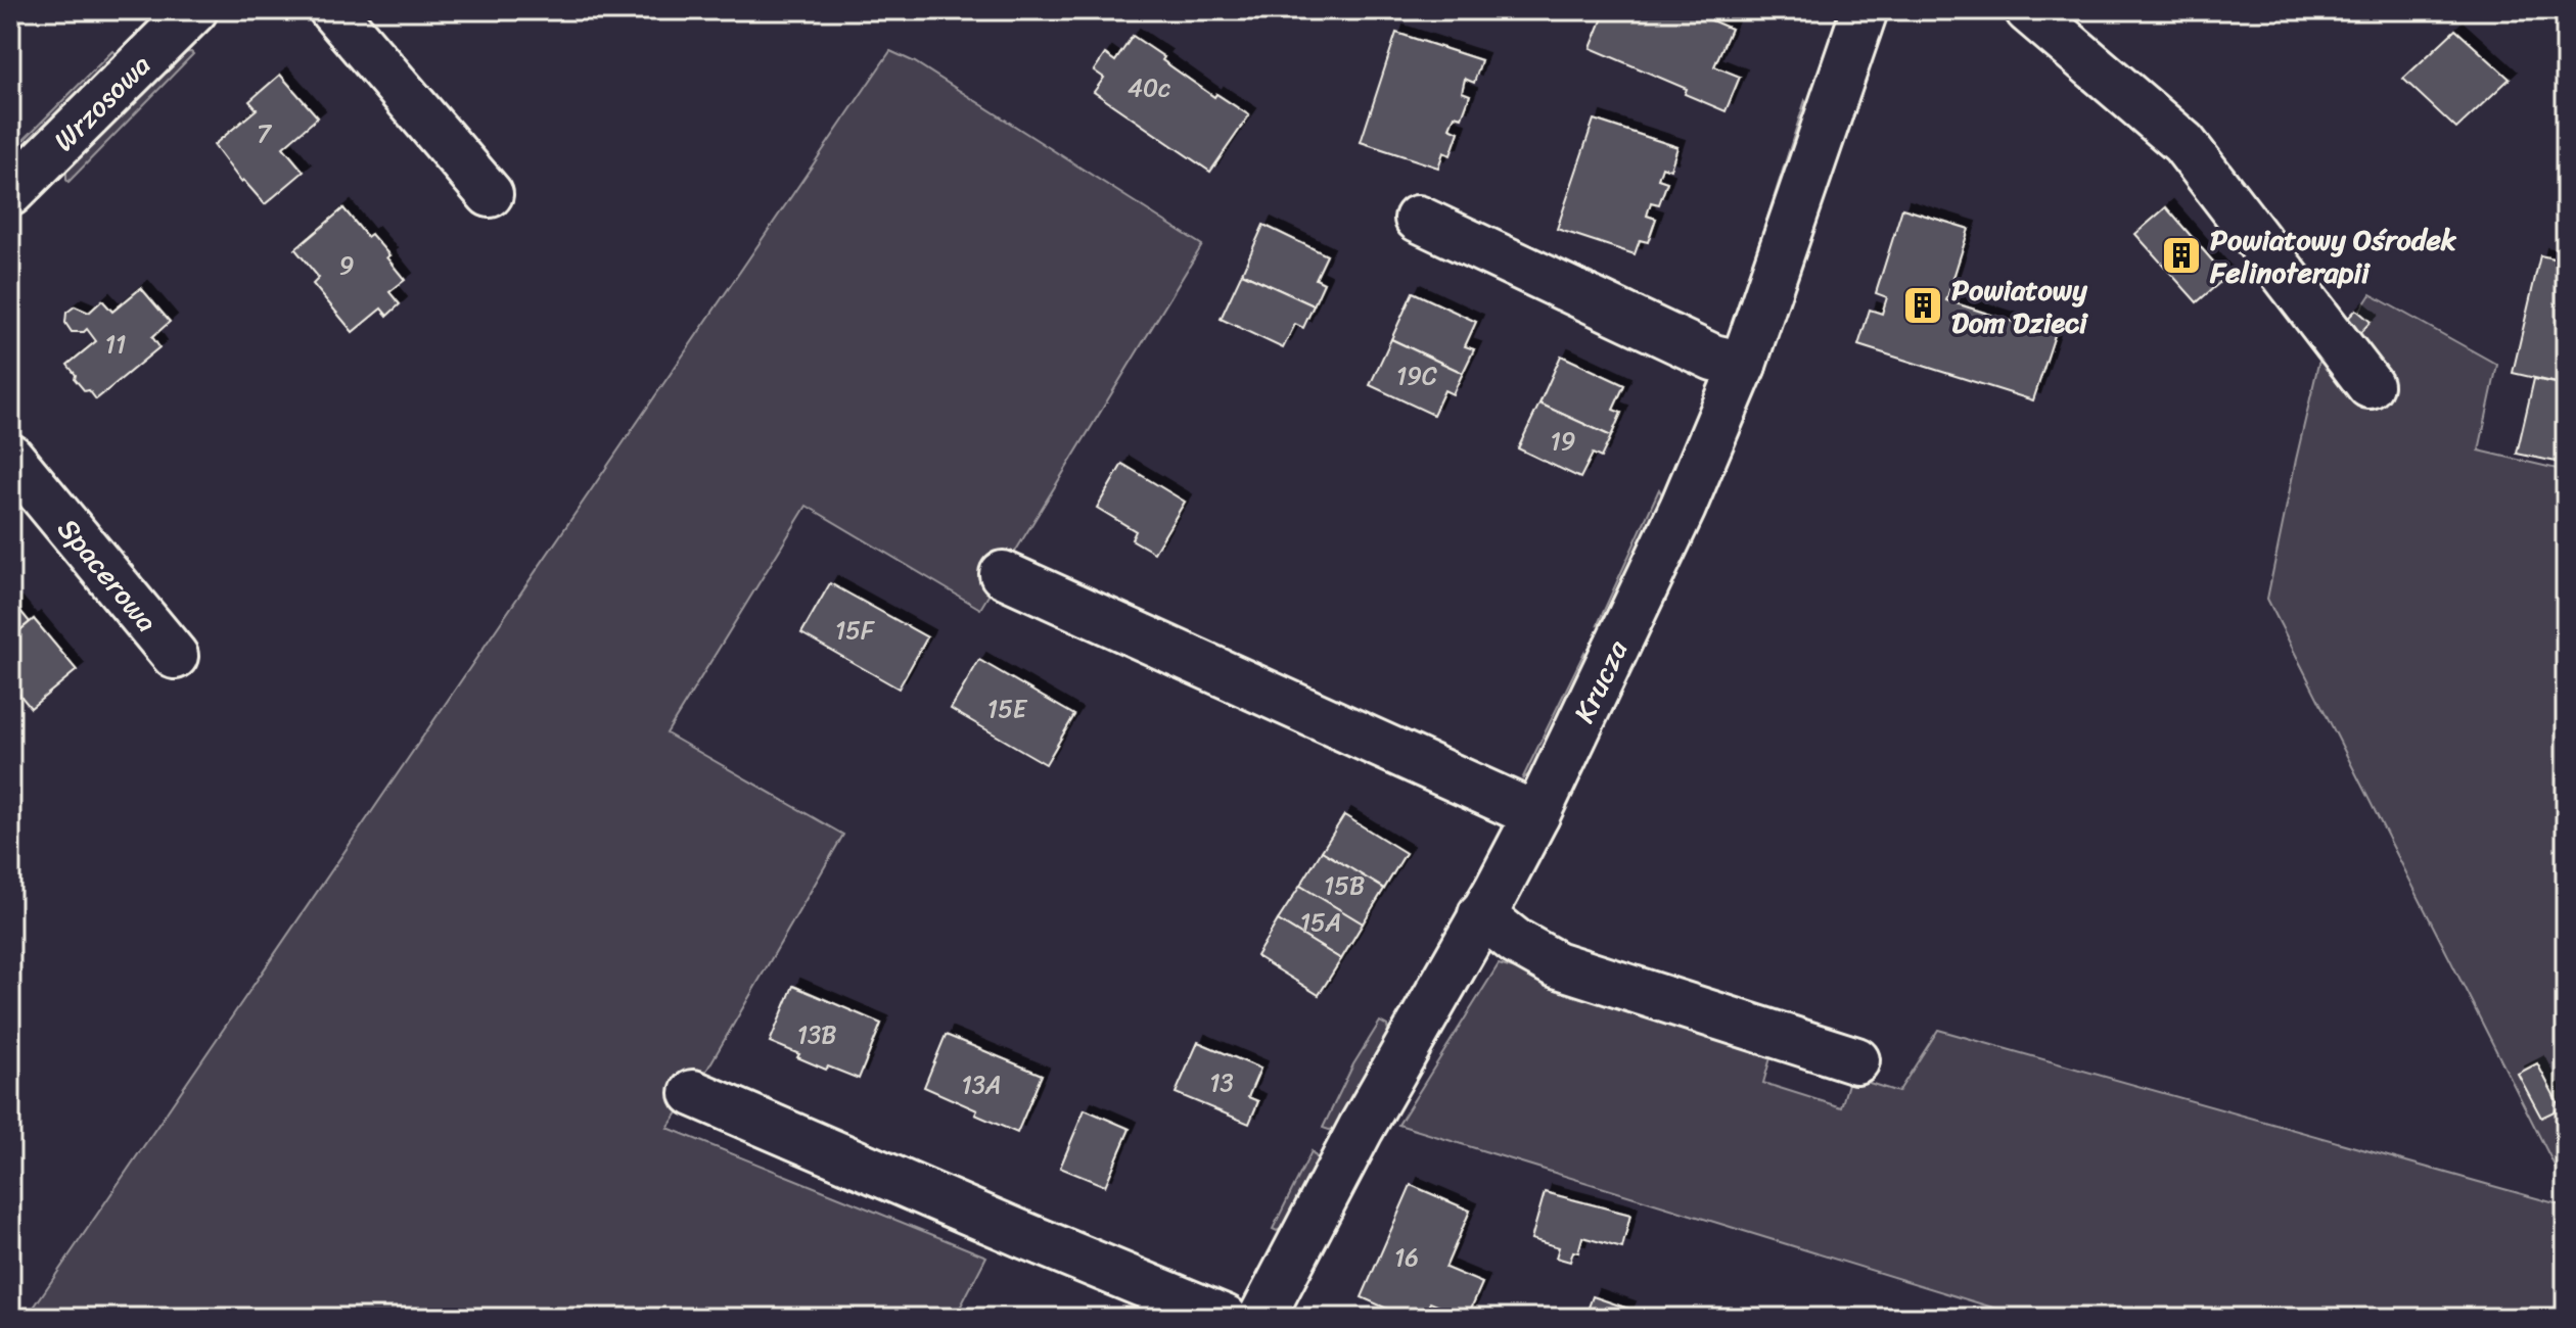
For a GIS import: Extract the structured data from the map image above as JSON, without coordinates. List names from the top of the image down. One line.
{"streets":{"street":["Wrzosowa","Spacerowa","Krucza"]},"places":{"building":["Powiatowy Ośrodek Felinoterapii","Powiatowy Dom Dzieci"]},"house_numbers":["40c","7","9","11","19C","19","15F","15E","15B","15A","13B","13","13A","16"]}
